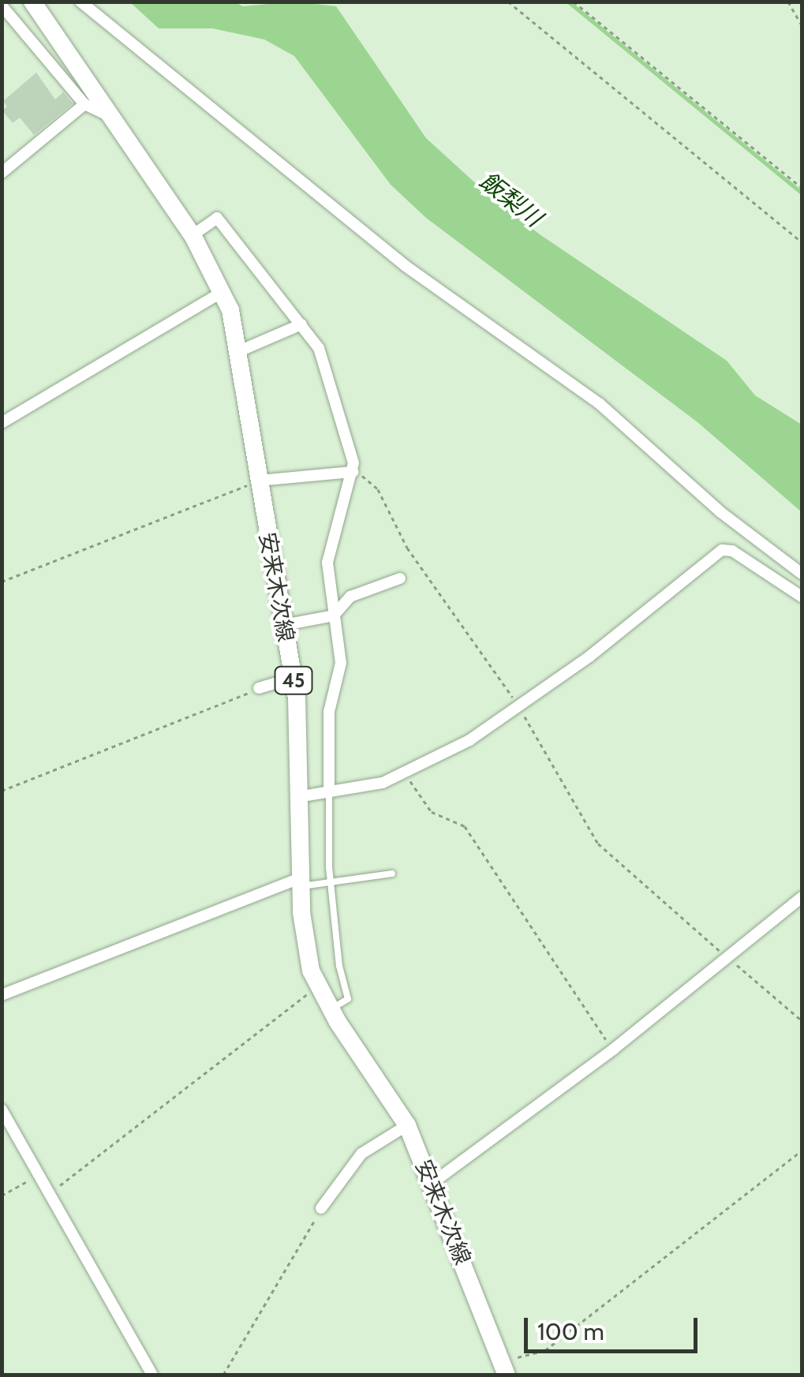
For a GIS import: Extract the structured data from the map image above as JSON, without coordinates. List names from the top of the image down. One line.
{"streets":{"main road":["安来木次線","45"]},"water":["飯梨川"],"scale_bar":"100 m"}
